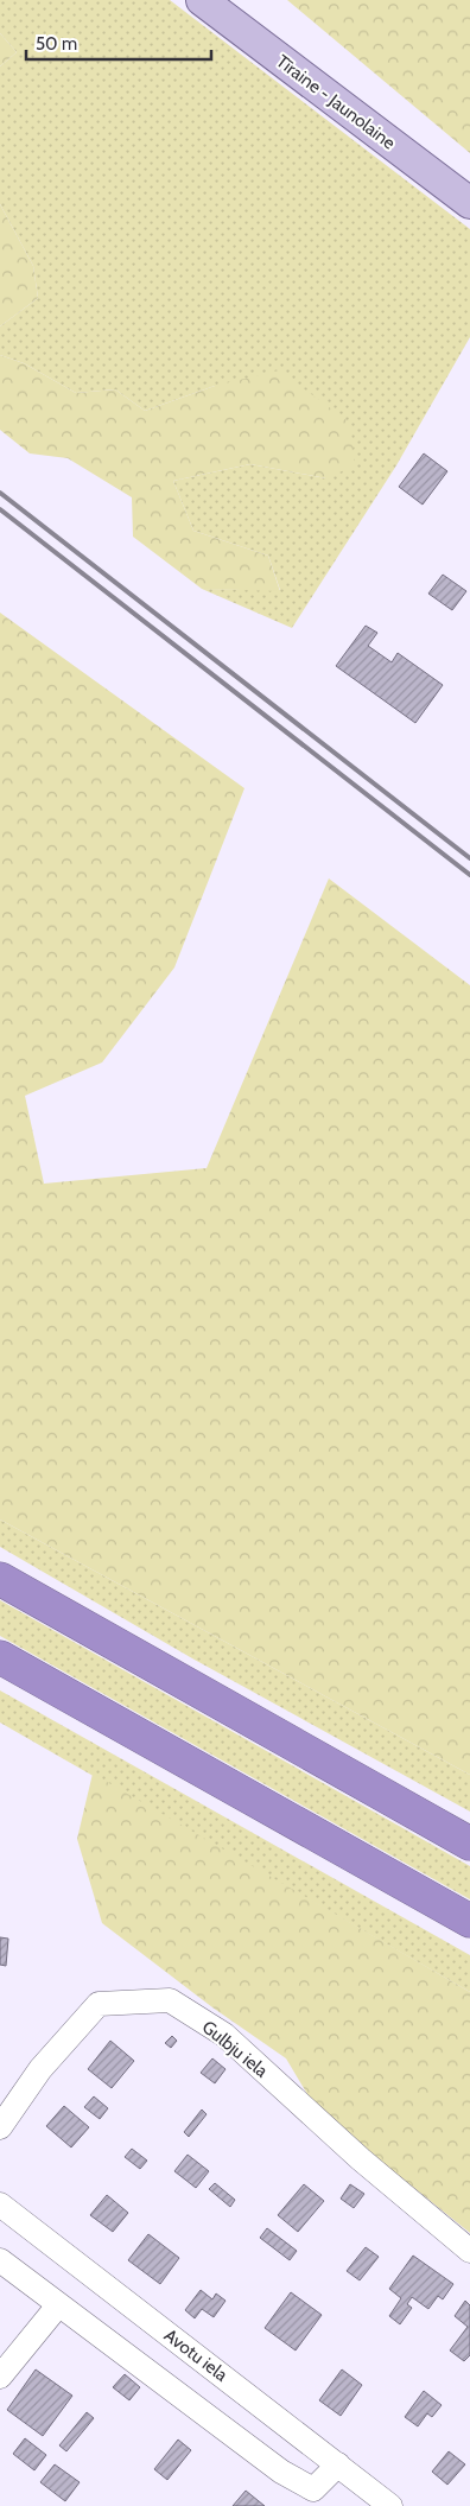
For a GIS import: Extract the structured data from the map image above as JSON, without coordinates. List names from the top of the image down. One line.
{"streets":{"main road":["Tīraine - Jaunolaine"],"street":["Gulbju iela","Avotu iela"]},"scale_bar":"50 m"}
